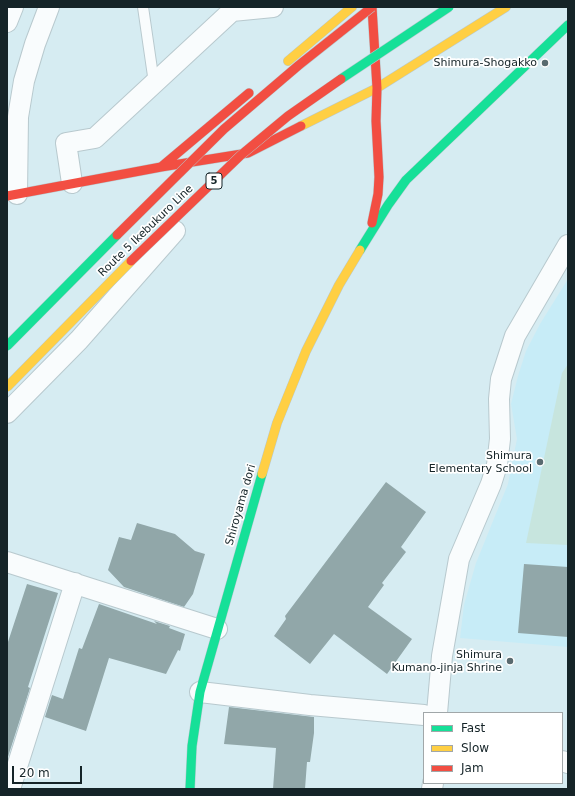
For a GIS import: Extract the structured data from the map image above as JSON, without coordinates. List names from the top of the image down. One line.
{"streets":{"main road":["5","Route 5 Ikebukuro Line","Shiroyama dori"]},"places":["Shimura-Shogakko","Shimura Elementary School","Shimura Kumano-jinja Shrine"],"legend":["Fast","Slow","Jam"],"scale_bar":"20 m"}
